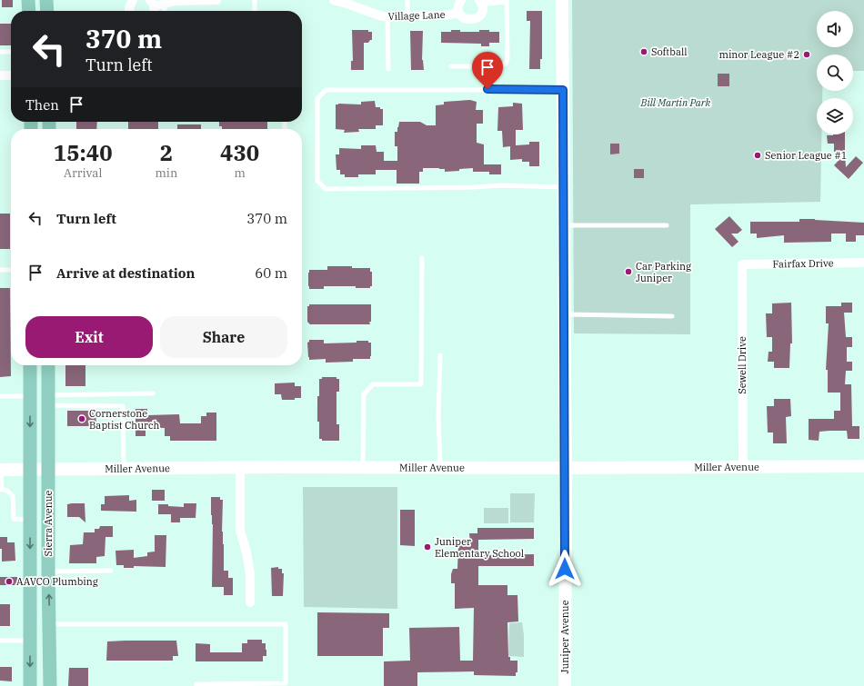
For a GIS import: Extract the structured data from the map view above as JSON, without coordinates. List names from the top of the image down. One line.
{"streets":{"main road":["Sierra Avenue"],"street":["Village Lane","Fairfax Drive","Sewell Drive","Miller Avenue","Juniper Avenue"]},"crossings":[["Fairfax Drive","Sewell Drive"],["Sewell Drive","Miller Avenue"],["Miller Avenue","Sierra Avenue"],["Miller Avenue","Juniper Avenue"]],"parks":["Bill Martin Park"],"places":["Softball","minor League #2","Senior League #1","Car Parking Juniper","Cornerstone Baptist Church","Juniper Elementary School","AAVCO Plumbing"],"page":{"turn":["370 m","Turn left"],"then":"Then","eta":["15:40","Arrival","2","min","430","m"],"list":[{"name":"Turn left","value":"370 m"},{"name":"Arrive at destination","value":"60 m"}],"buttons":["Exit","Share"]}}
